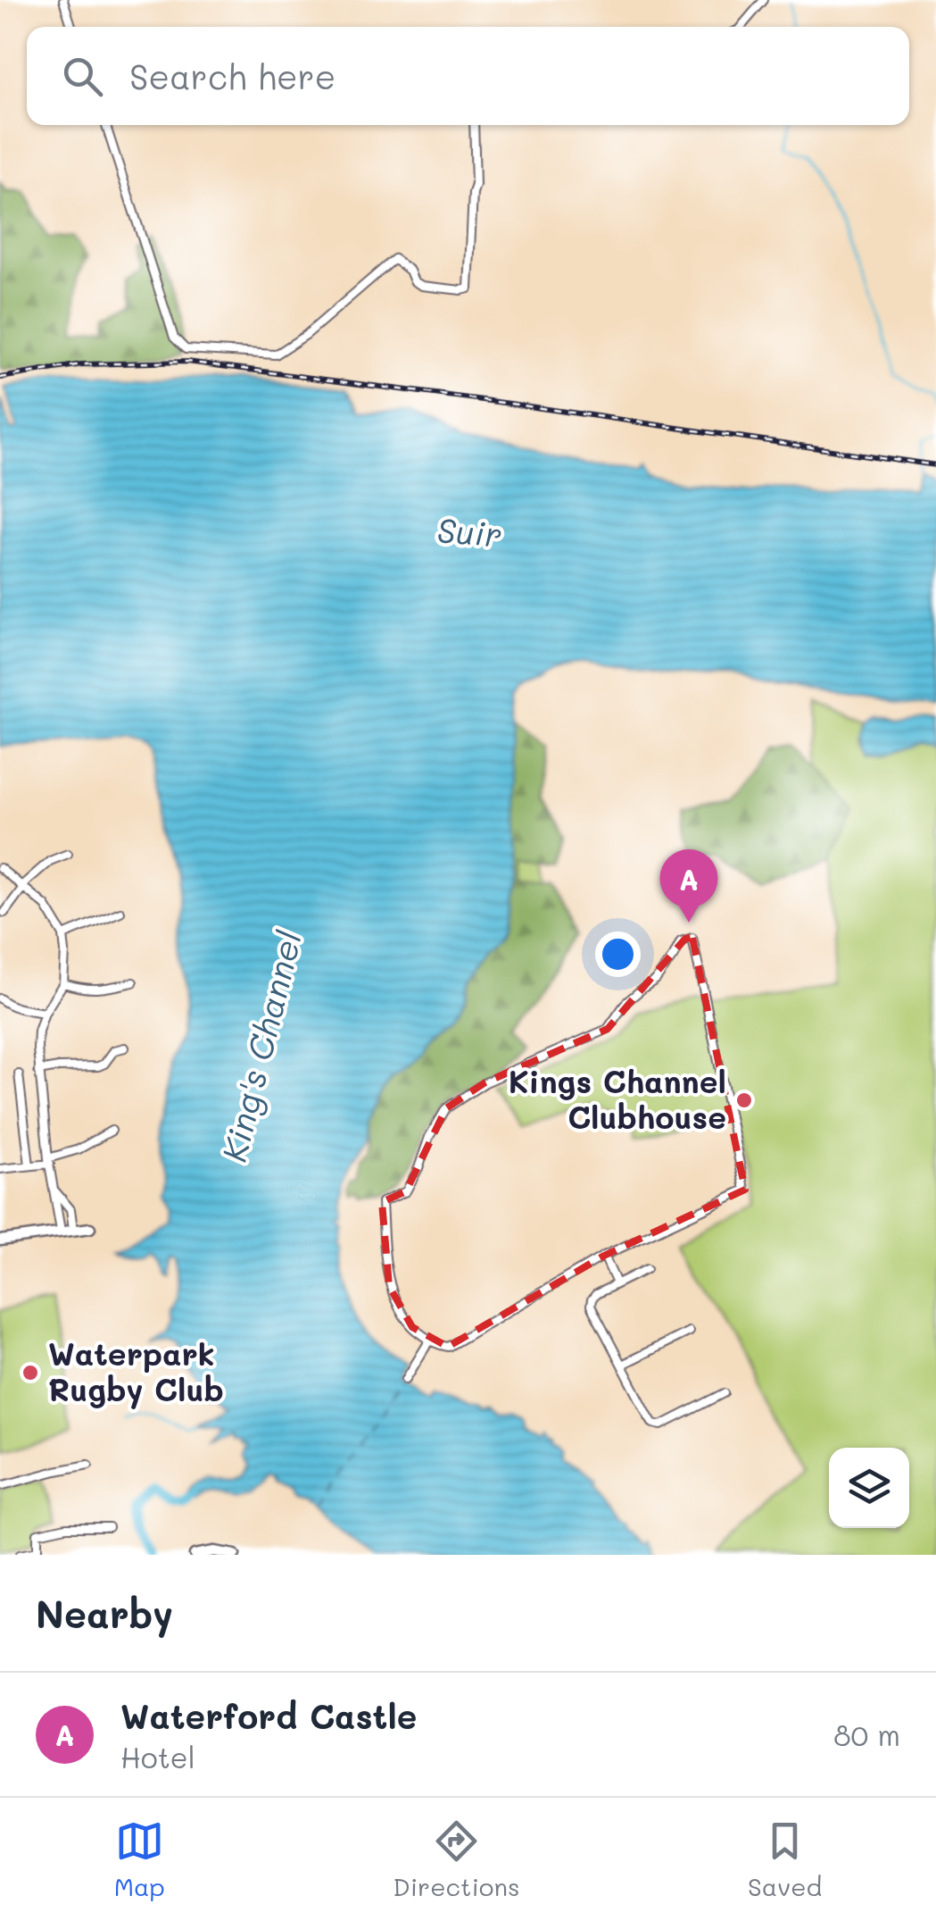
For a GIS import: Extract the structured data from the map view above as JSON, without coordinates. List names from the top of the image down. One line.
{"water":["Suir","King's Channel"],"places":["Kings Channel Clubhouse","Waterpark Rugby Club"],"page":{"search":"Search here","pins":"A","heading":"Nearby","list":[{"mark":"A","name":"Waterford Castle","note":"Hotel","value":"80 m"}],"nav":["Map","Directions","Saved"]}}
